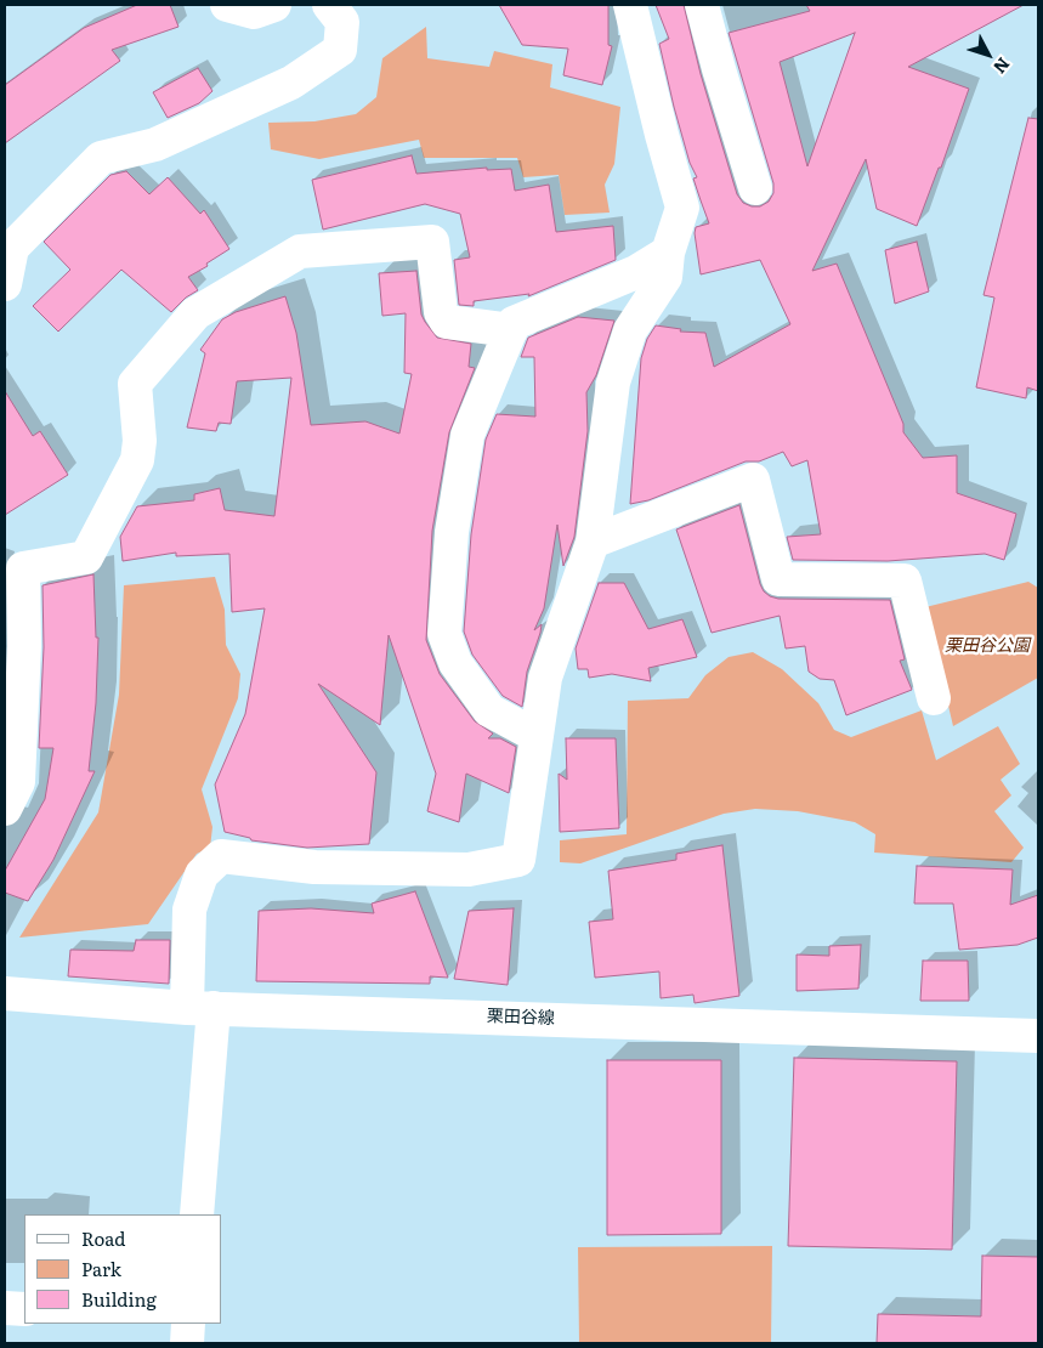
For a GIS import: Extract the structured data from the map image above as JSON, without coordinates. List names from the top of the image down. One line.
{"streets":{"street":["栗田谷線"]},"parks":["栗田谷公園"],"legend":["Road","Park","Building"],"north":"bottom right"}
